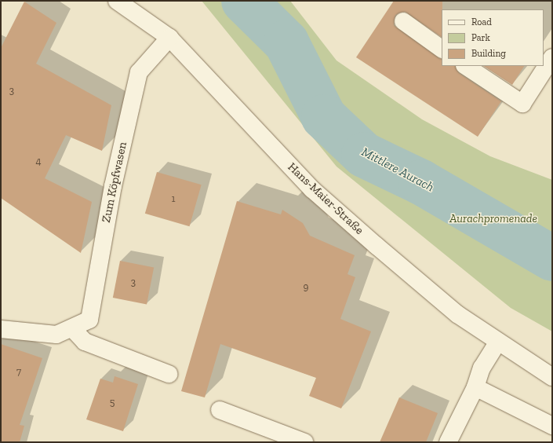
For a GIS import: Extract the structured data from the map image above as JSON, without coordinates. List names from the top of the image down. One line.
{"streets":{"street":["Zum Köpfwasen","Hans-Maier-Straße"]},"crossings":[["Zum Köpfwasen","Hans-Maier-Straße"]],"water":["Mittlere Aurach"],"parks":["Aurachpromenade"],"house_numbers":["3","4","1","3","9","7","5"],"legend":["Road","Park","Building"]}
